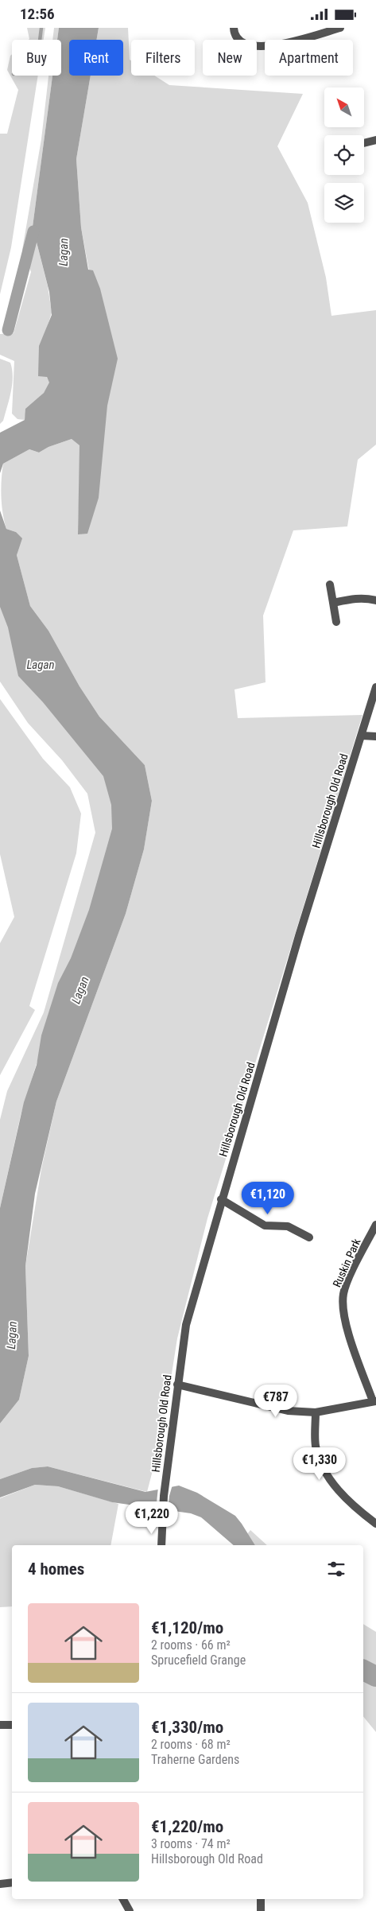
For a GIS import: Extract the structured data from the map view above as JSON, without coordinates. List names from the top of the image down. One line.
{"streets":{"street":["Hillsborough Old Road","Ruskin Park"]},"water":["Lagan"],"north":"top left","page":{"status":"12:56","chip":["Buy","Rent","Filters","New","Apartment"],"price":["€1,120","€787","€1,330","€1,220"],"heading":"4 homes","list":[{"name":"€1,120/mo","note":"2 rooms · 66 m² · Sprucefield Grange"},{"name":"€1,330/mo","note":"2 rooms · 68 m² · Traherne Gardens"},{"name":"€1,220/mo","note":"3 rooms · 74 m² · Hillsborough Old Road"}]}}
